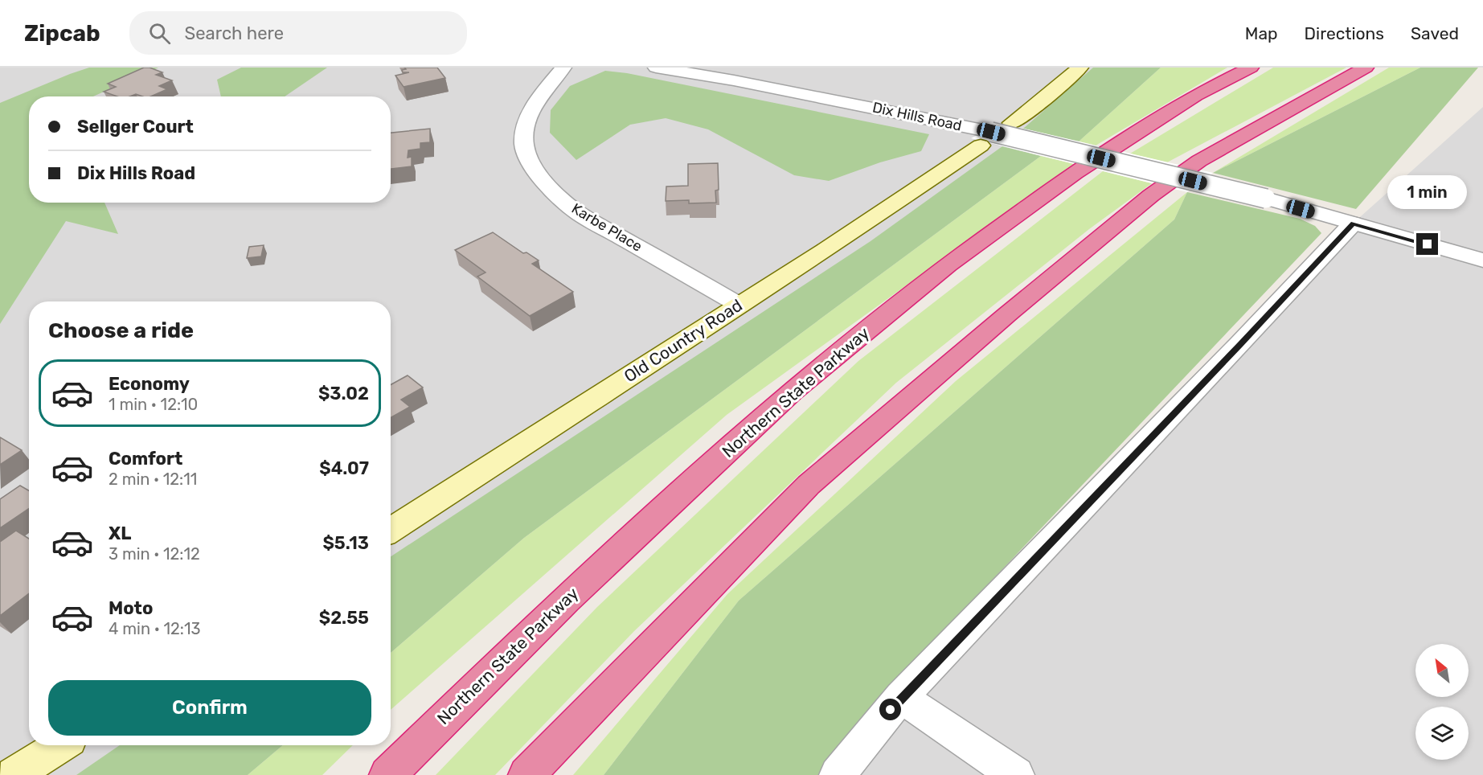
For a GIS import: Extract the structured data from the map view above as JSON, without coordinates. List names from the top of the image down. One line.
{"streets":{"highway":["Northern State Parkway"],"main road":["Old Country Road"],"street":["Dix Hills Road","Karbe Place"]},"crossings":[["Karbe Place","Old Country Road"]],"north":"top left","page":{"header":"Zipcab","search":"Search here","nav":["Map","Directions","Saved"],"banner":["Sellger Court","Dix Hills Road"],"bubble":"1 min","heading":"Choose a ride","list":[{"name":"Economy","note":"1 min · 12:10","value":"$3.02"},{"name":"Comfort","note":"2 min · 12:11","value":"$4.07"},{"name":"XL","note":"3 min · 12:12","value":"$5.13"},{"name":"Moto","note":"4 min · 12:13","value":"$2.55"}],"buttons":"Confirm"}}
